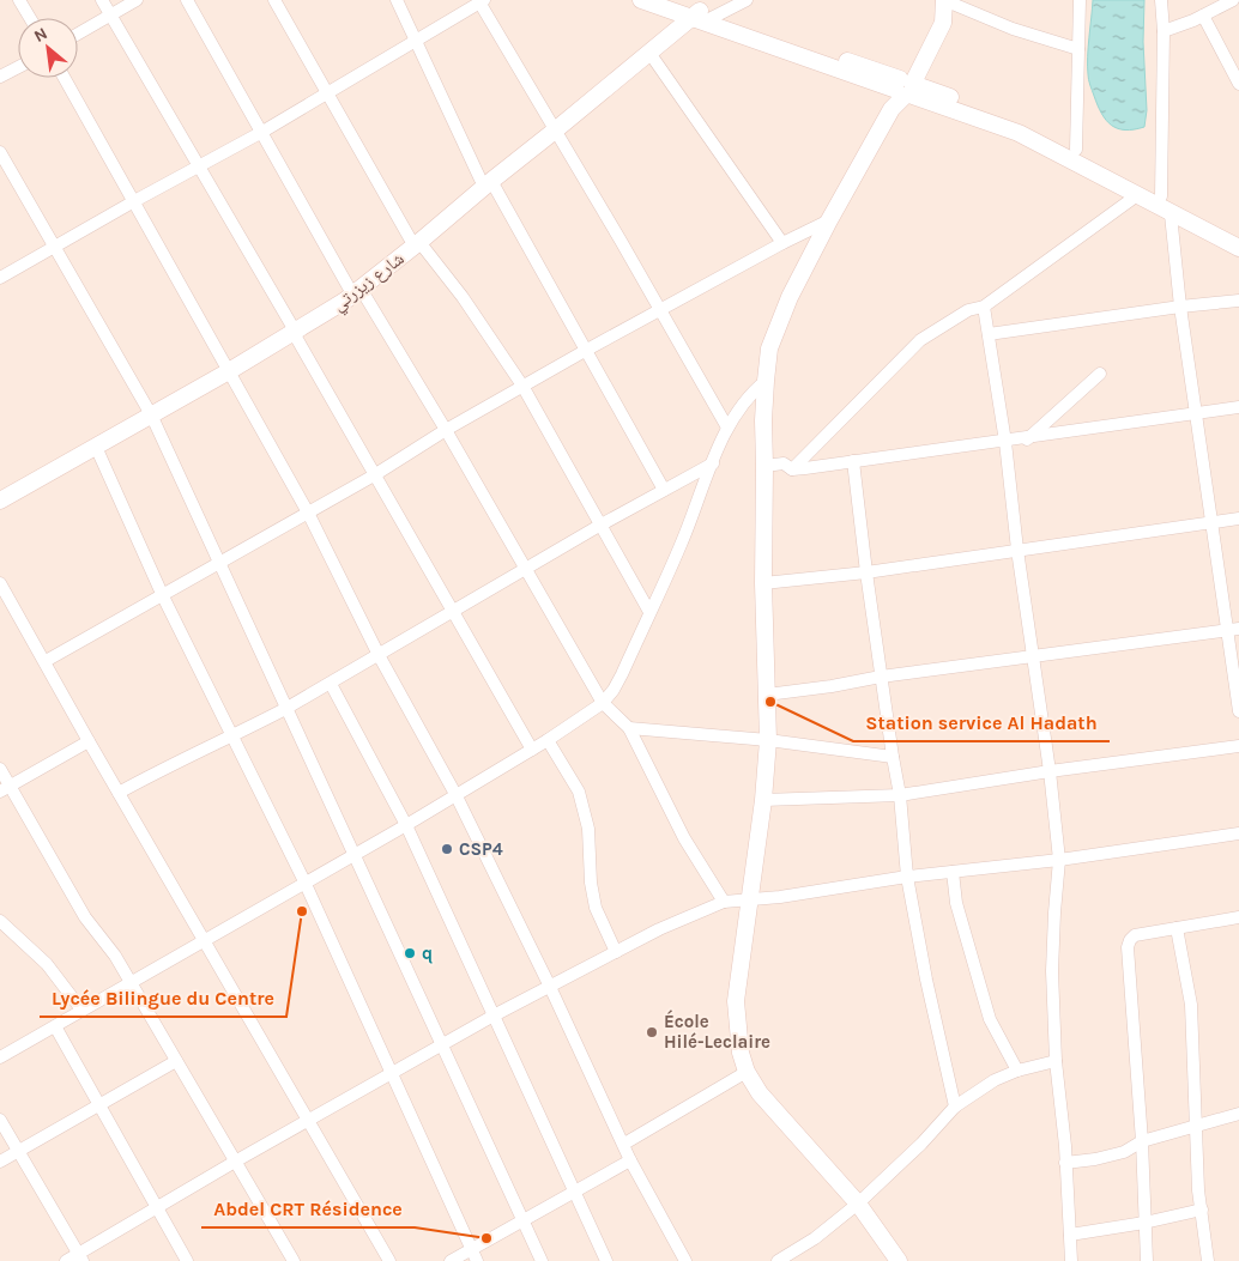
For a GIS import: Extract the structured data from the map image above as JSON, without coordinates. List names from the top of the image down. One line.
{"streets":{"street":["شارع زيزرتي"]},"places":["Station service Al Hadath","CSP4","Lycée Bilingue du Centre","q","École Hilé-Leclaire","Abdel CRT Résidence"],"north":"top left"}
